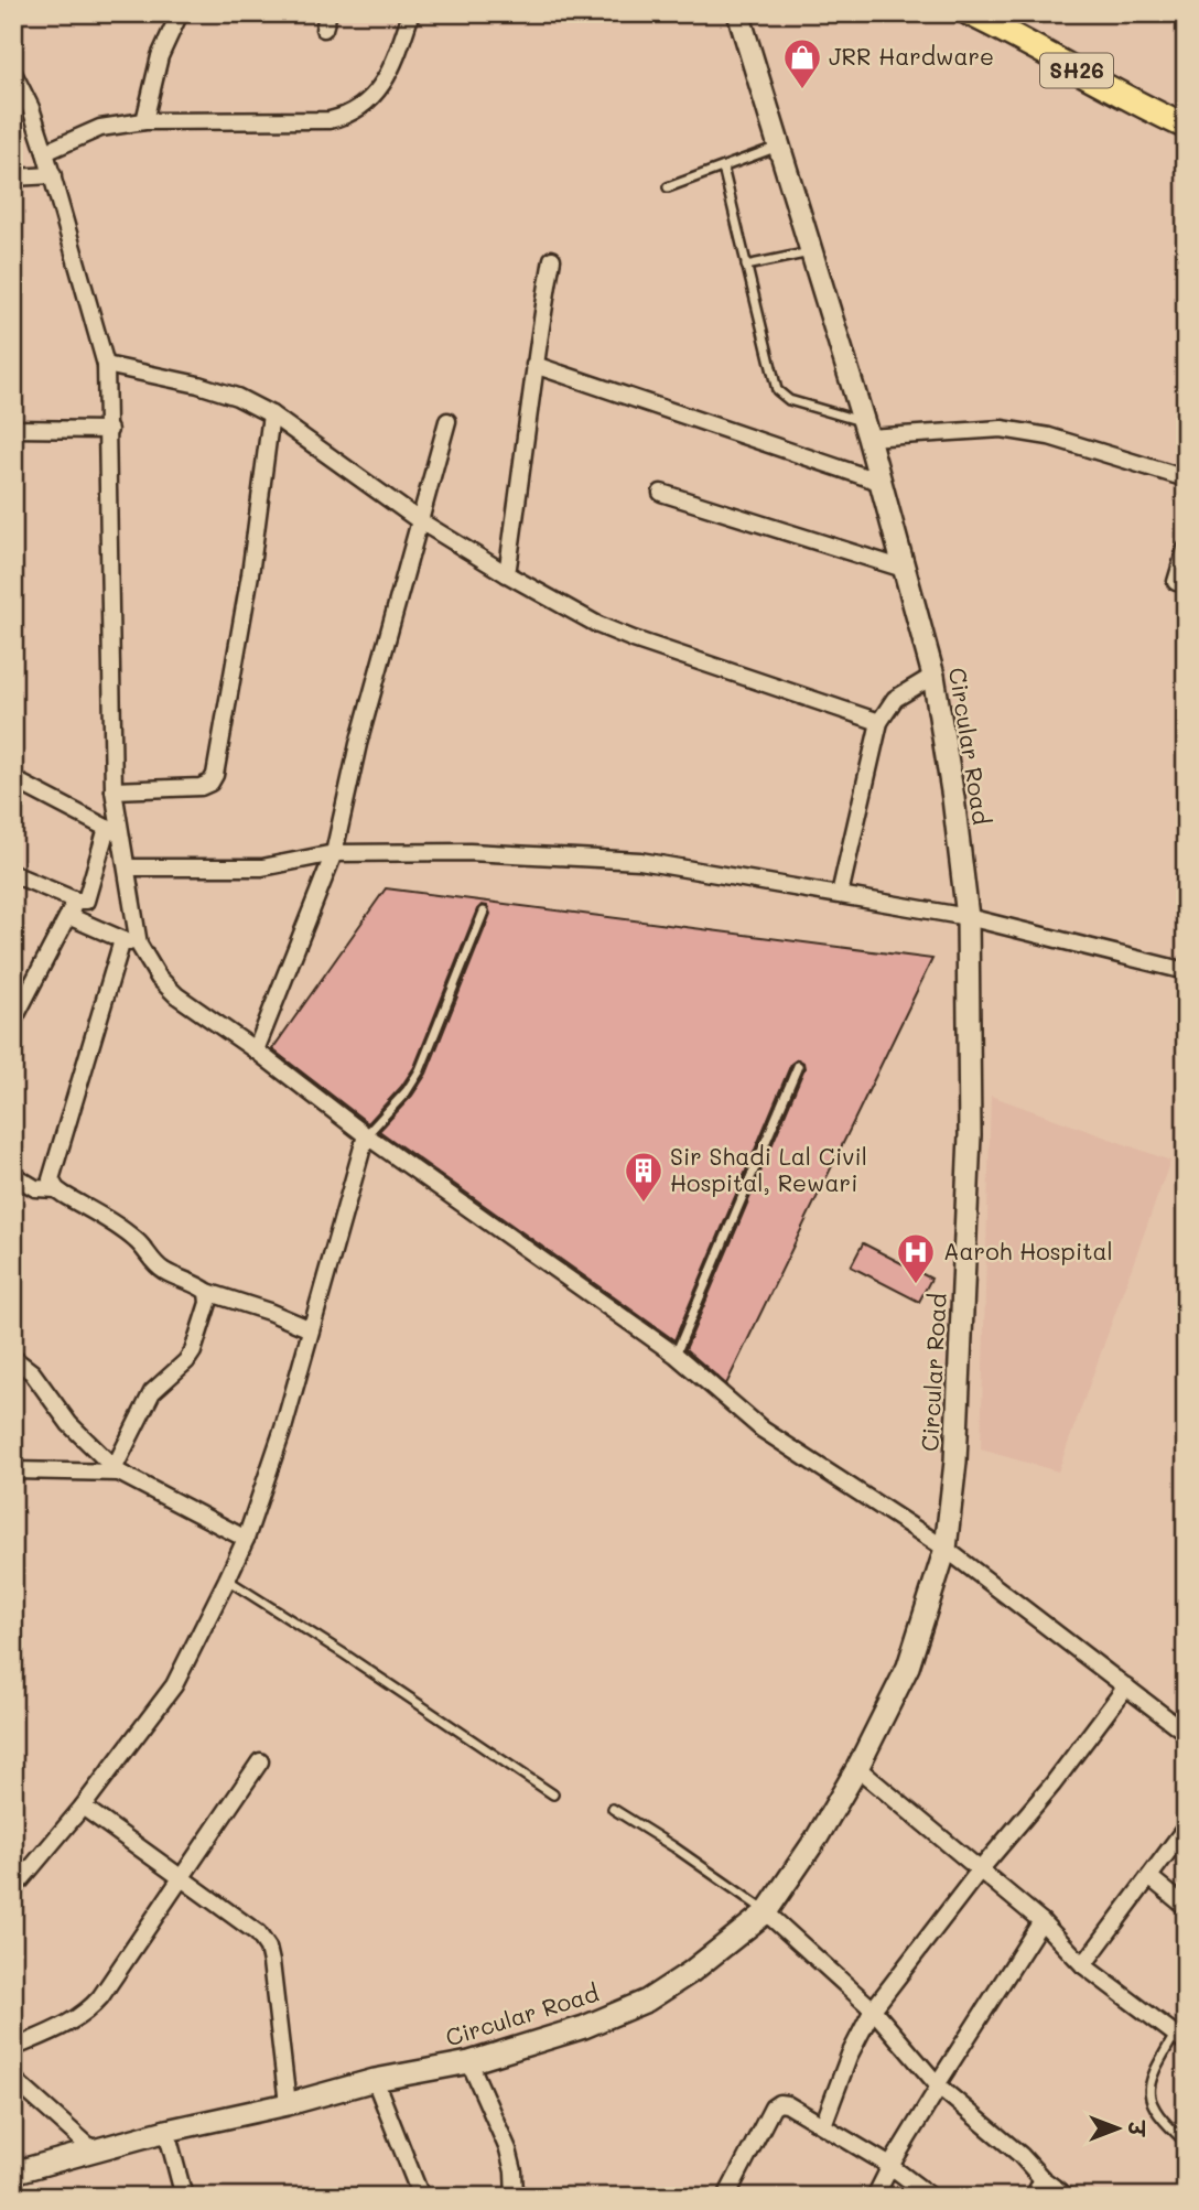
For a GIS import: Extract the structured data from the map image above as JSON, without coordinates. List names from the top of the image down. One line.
{"streets":{"main road":["SH26","Circular Road"]},"places":{"shop":["JRR Hardware"],"building":["Sir Shadi Lal Civil Hospital, Rewari"],"hospital":["Aaroh Hospital"]},"north":"right"}
